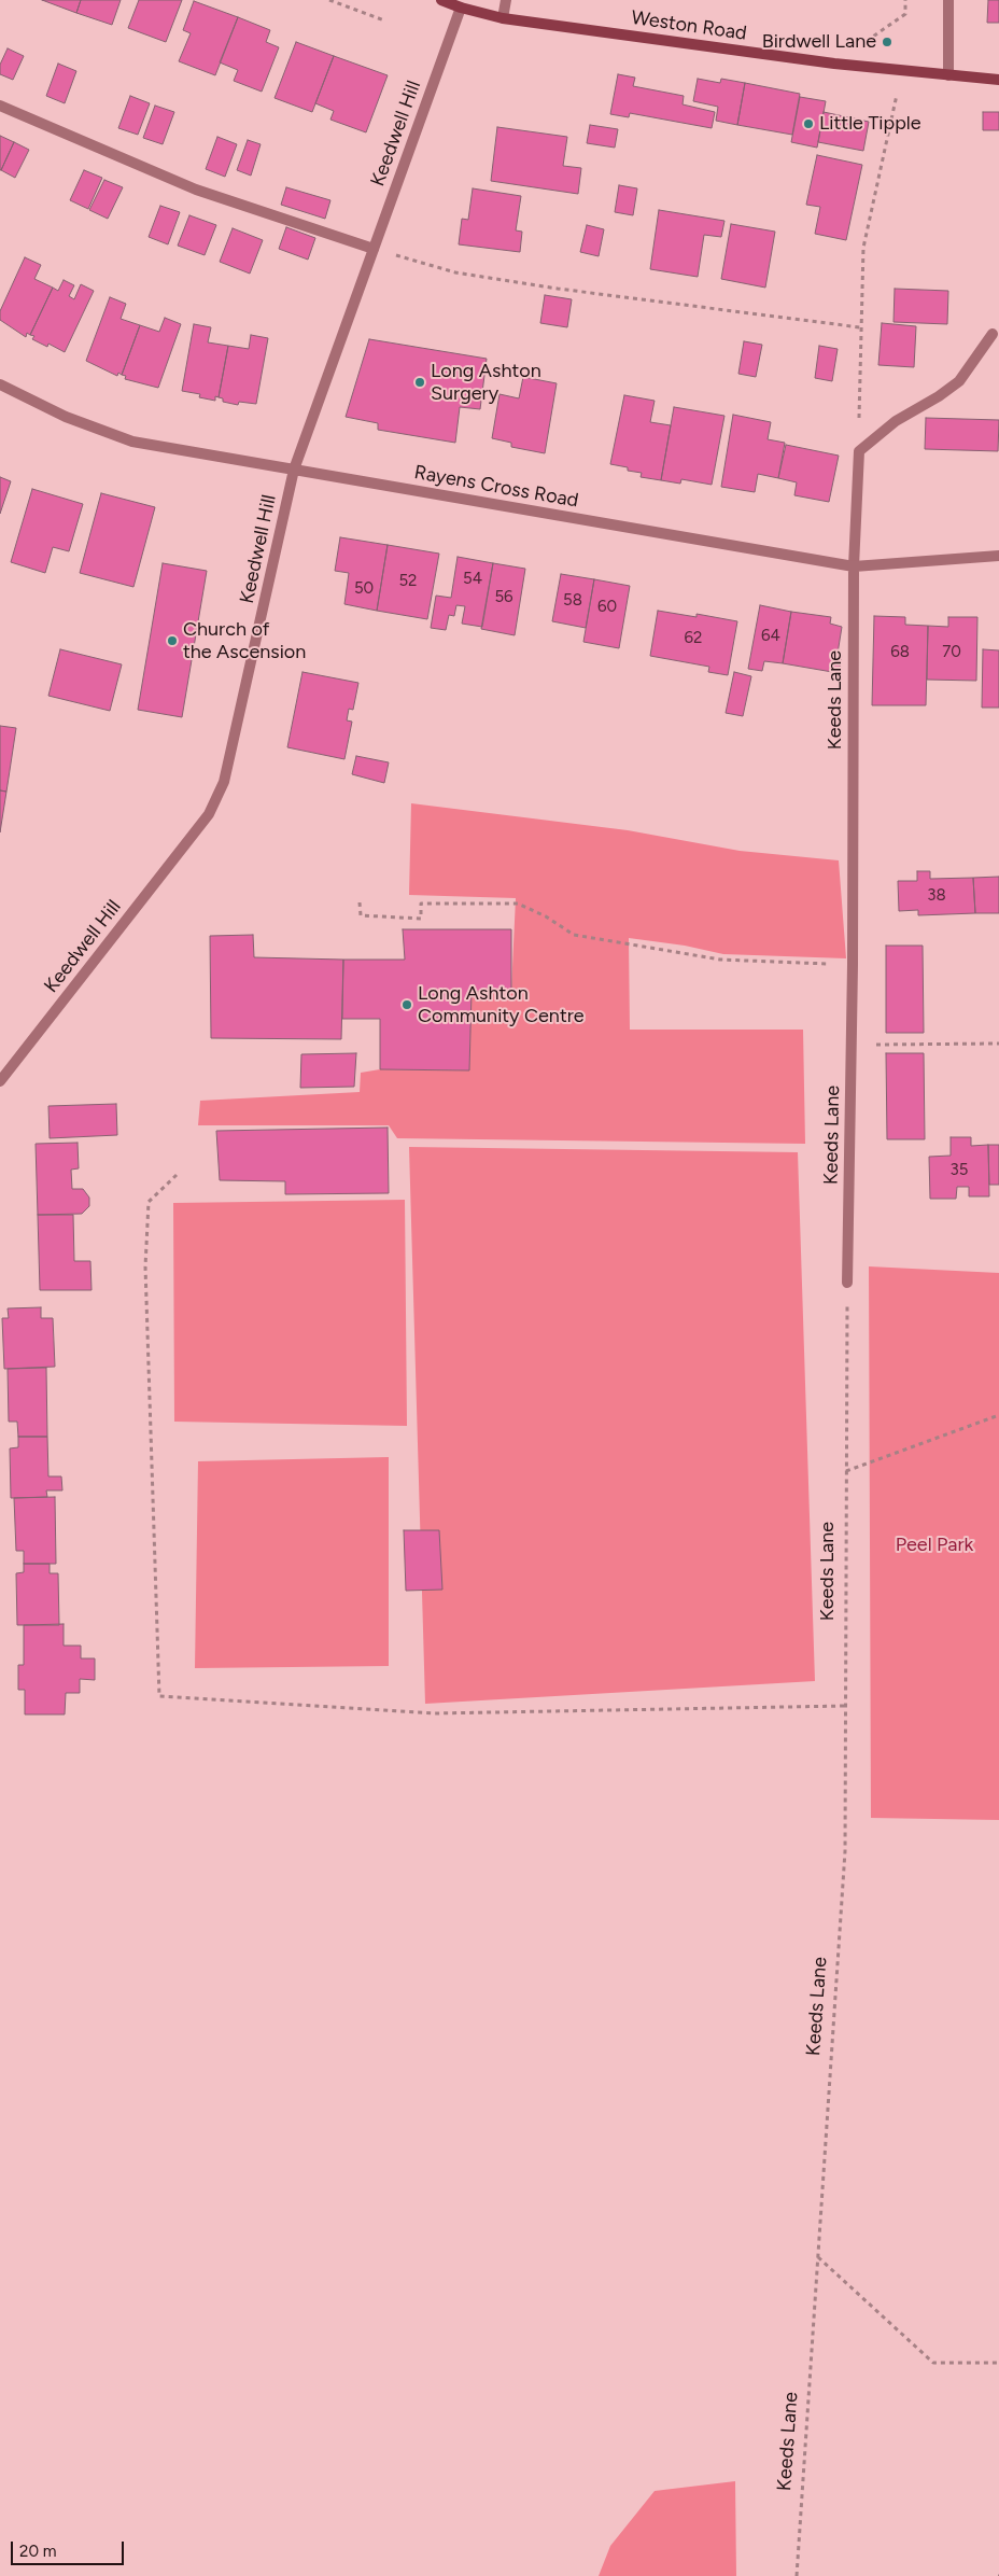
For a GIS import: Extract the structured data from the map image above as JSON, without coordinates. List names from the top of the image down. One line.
{"streets":{"street":["Weston Road","Keedwell Hill","Rayens Cross Road","Keeds Lane"]},"crossings":[["Weston Road","Keedwell Hill"],["Keedwell Hill","Rayens Cross Road"],["Rayens Cross Road","Keeds Lane"]],"parks":["Peel Park"],"places":["Birdwell Lane","Little Tipple","Long Ashton Surgery","Church of the Ascension","Long Ashton Community Centre"],"house_numbers":["54","52","50","56","58","60","64","62","68","70","38","35"],"scale_bar":"20 m"}
